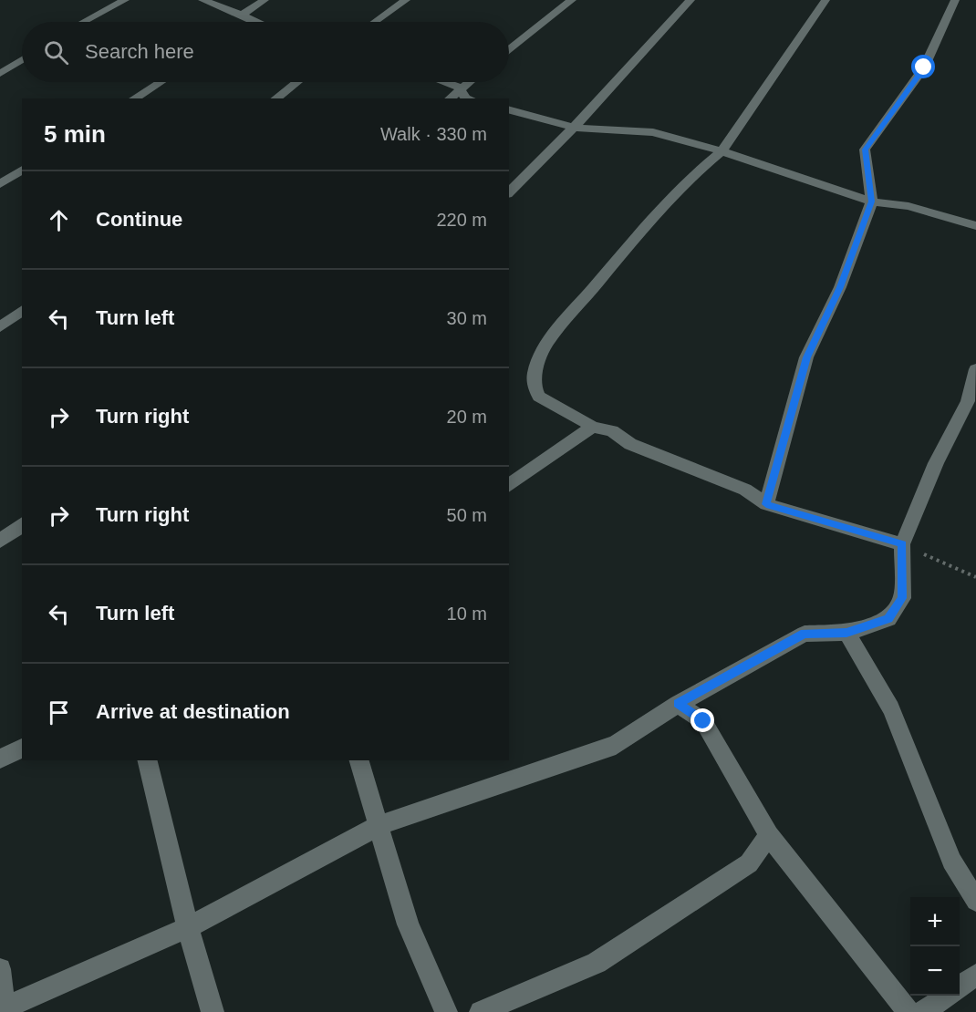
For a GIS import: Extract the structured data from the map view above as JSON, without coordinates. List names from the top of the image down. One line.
{"page":{"search":"Search here","heading":["5 min","Walk · 330 m"],"list":[["Continue","220 m"],["Turn left","30 m"],["Turn right","20 m"],["Turn right","50 m"],["Turn left","10 m"],"Arrive at destination"],"map_buttons":["+","−"]}}
